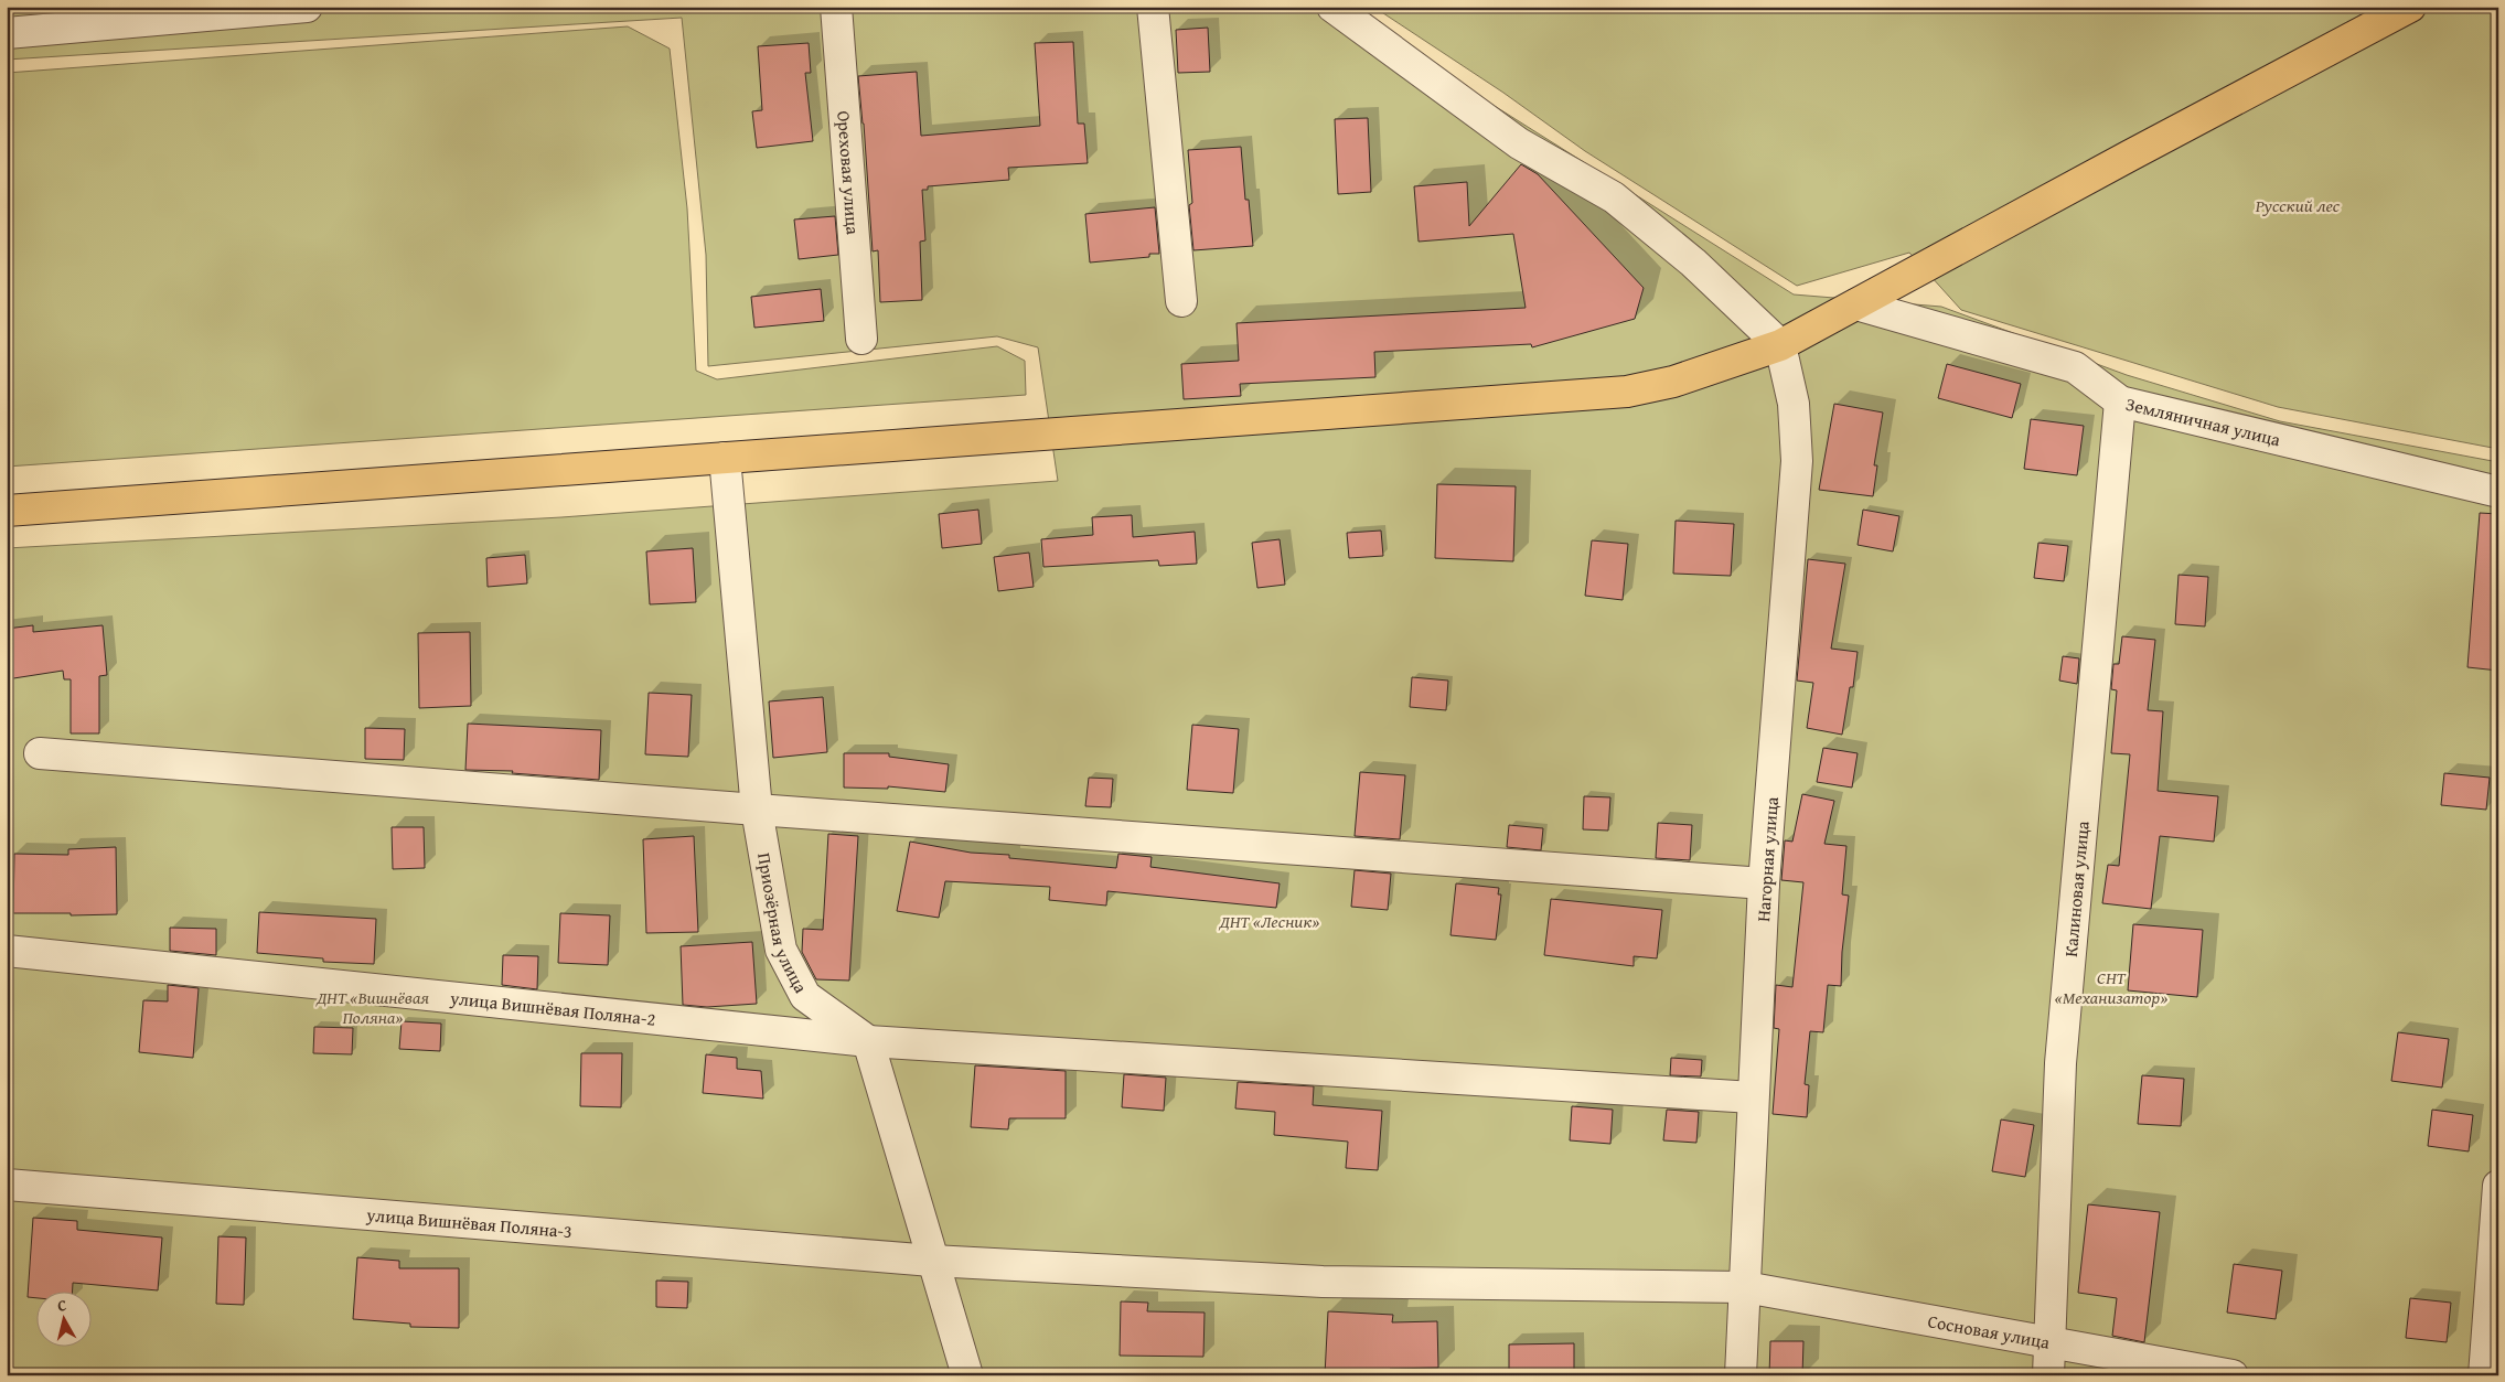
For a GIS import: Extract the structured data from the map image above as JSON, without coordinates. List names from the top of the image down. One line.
{"streets":{"street":["Ореховая улица","Земляничная улица","Нагорная улица","Калиновая улица","Приозёрная улица","улица Вишнёвая Поляна-2","улица Вишнёвая Поляна-3","Сосновая улица"]},"crossings":[["Земляничная улица","Калиновая улица"],["Нагорная улица","улица Вишнёвая Поляна-2"],["Нагорная улица","улица Вишнёвая Поляна-3"],["Нагорная улица","Сосновая улица"],["Калиновая улица","Сосновая улица"],["Приозёрная улица","улица Вишнёвая Поляна-2"],["улица Вишнёвая Поляна-3","Сосновая улица"]],"parks":["Русский лес","ДНТ «Лесник»","СНТ «Механизатор»","ДНТ «Вишнёвая Поляна»"],"north":"top"}
